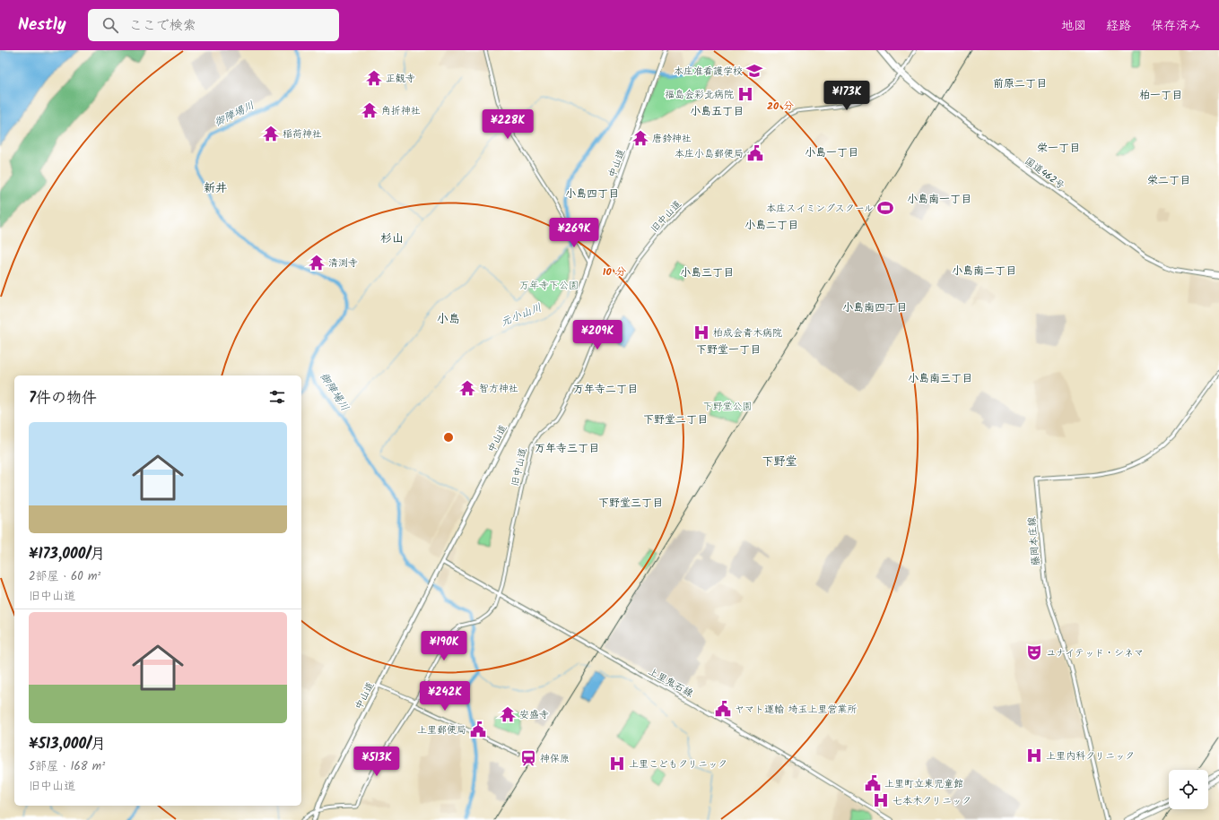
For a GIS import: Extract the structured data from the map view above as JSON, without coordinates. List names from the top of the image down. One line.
{"streets":{"highway":["中山道","国道462号"],"main road":["旧中山道","藤岡本庄線","上里鬼石線"]},"crossings":[["中山道","旧中山道"],["中山道","上里鬼石線"],["国道462号","旧中山道"],["旧中山道","上里鬼石線"]],"districts":["前原二丁目","柏一丁目","小島五丁目","栄一丁目","小島一丁目","栄二丁目","新井","小島四丁目","小島南一丁目","小島二丁目","杉山","小島南二丁目","小島三丁目","小島南四丁目","小島","下野堂一丁目","小島南三丁目","万年寺二丁目","下野堂二丁目","万年寺三丁目","下野堂","下野堂三丁目"],"water":["御陣場川","元小山川"],"parks":["万年寺下公園","下野堂公園"],"places":{"school or university":["本庄准看護学校"],"temple":["正観寺","角折神社","稲荷神社","唐鈴神社","清渕寺","智方神社","安盛寺"],"hospital":["福島会彩北病院","柏成会青木病院","上里内科クリニック","上里こどもクリニック","七本木クリニック"],"public building":["本庄小島郵便局","ヤマト運輸 埼玉上里営業所","上里郵便局","上里町立東児童館"],"sports":["本庄スイミングスクール"],"theatre":["ユナイテッド・シネマ"],"station":["神保原"]},"page":{"header":"Nestly","search":"ここで検索","nav":["地図","経路","保存済み"],"price":["¥173K","¥228K","¥269K","¥209K","¥190K","¥242K","¥513K"],"heading":"7件の物件","list":[{"name":"¥173,000/月","note":"2部屋 · 60 m² · 旧中山道"},{"name":"¥513,000/月","note":"5部屋 · 168 m² · 旧中山道"}]},"rings":["20 分","10 分"]}
